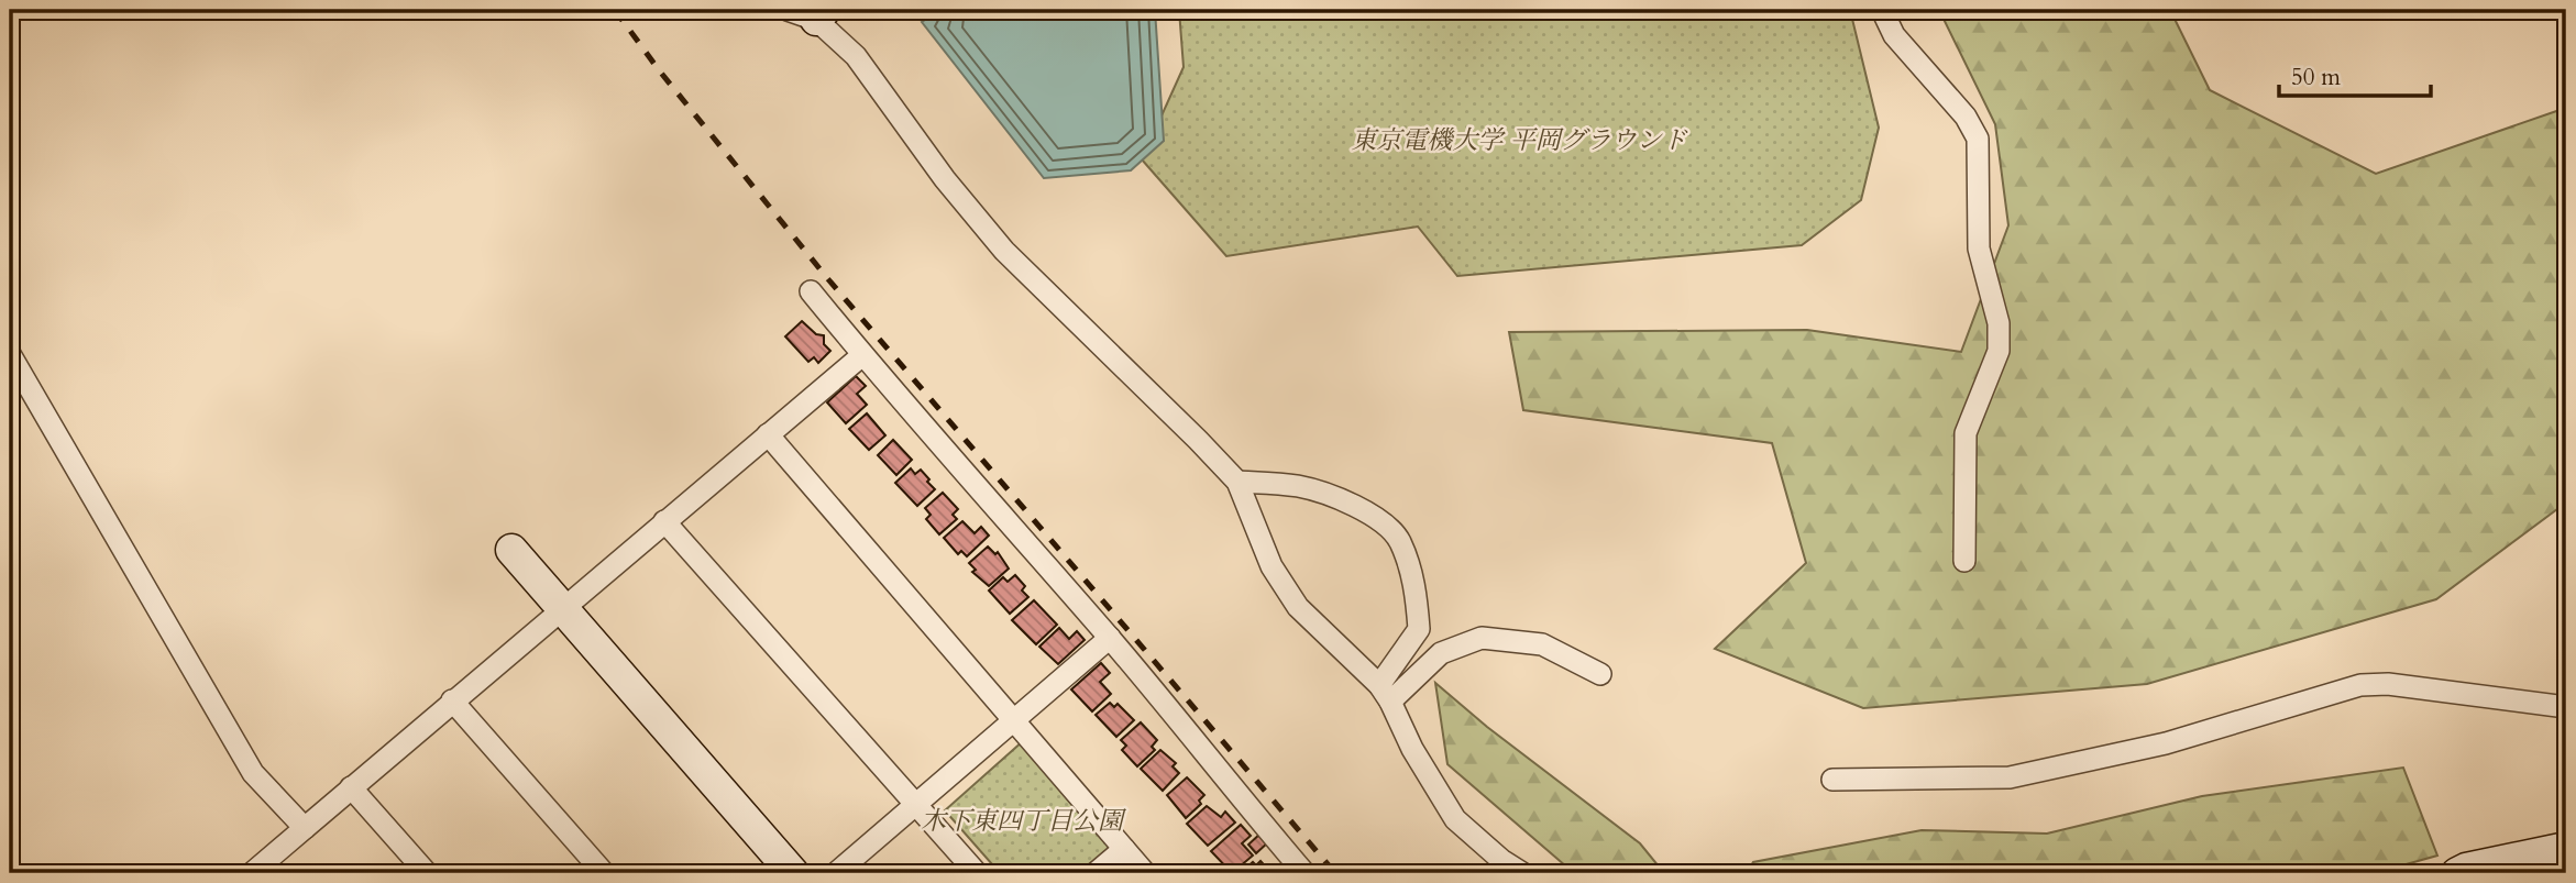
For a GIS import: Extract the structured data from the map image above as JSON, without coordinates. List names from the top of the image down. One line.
{"parks":["東京電機大学 平岡グラウンド","木下東四丁目公園"],"scale_bar":"50 m"}
